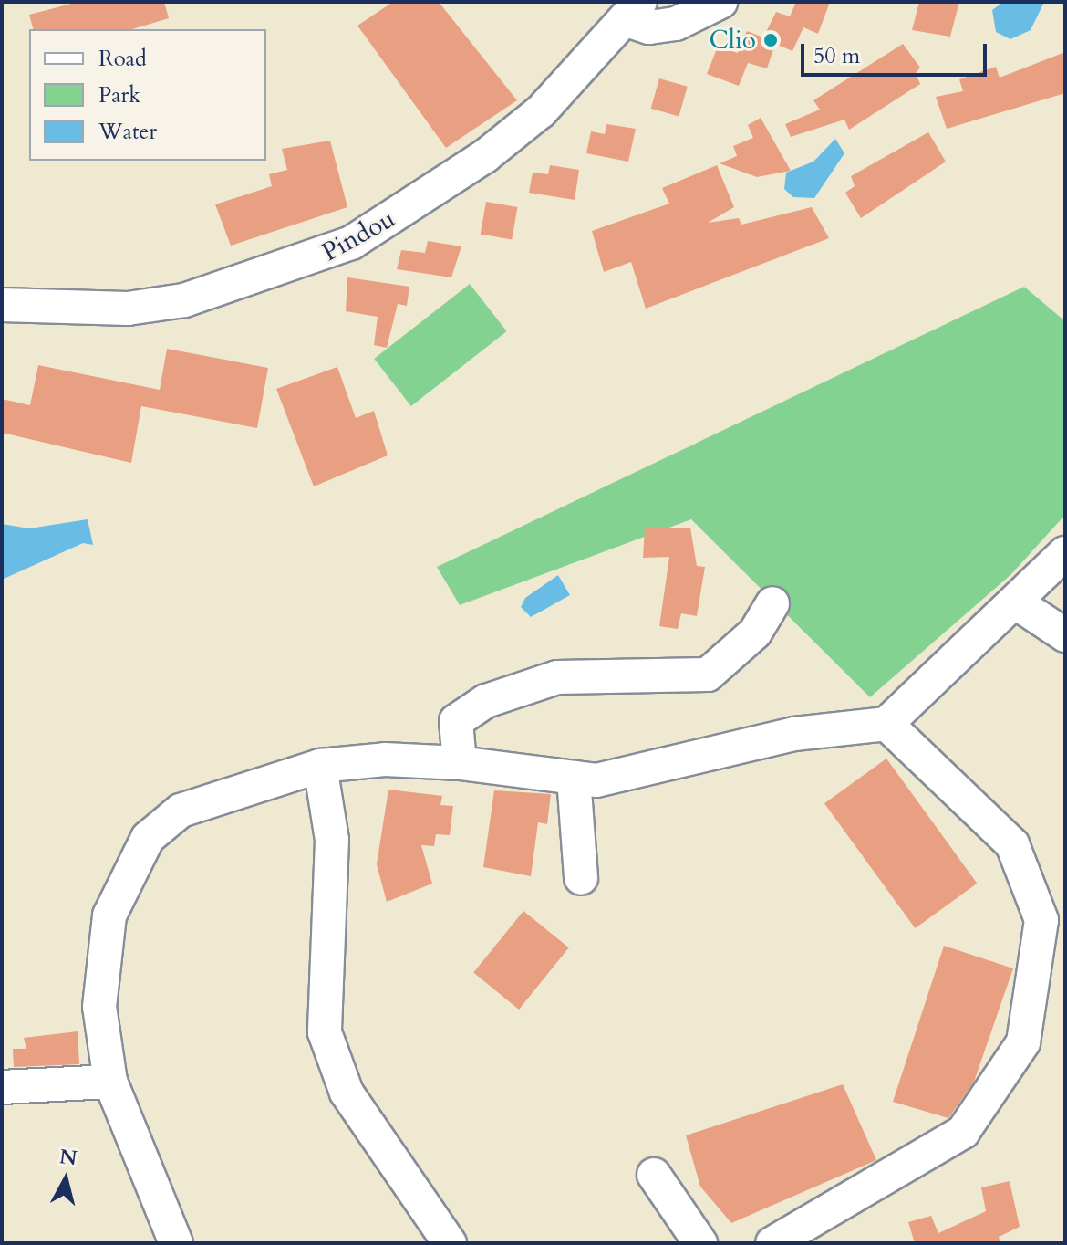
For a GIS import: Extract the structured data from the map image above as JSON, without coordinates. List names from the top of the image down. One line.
{"streets":{"street":["Pindou"]},"places":["Clio"],"legend":["Road","Park","Water"],"scale_bar":"50 m","north":"top"}
